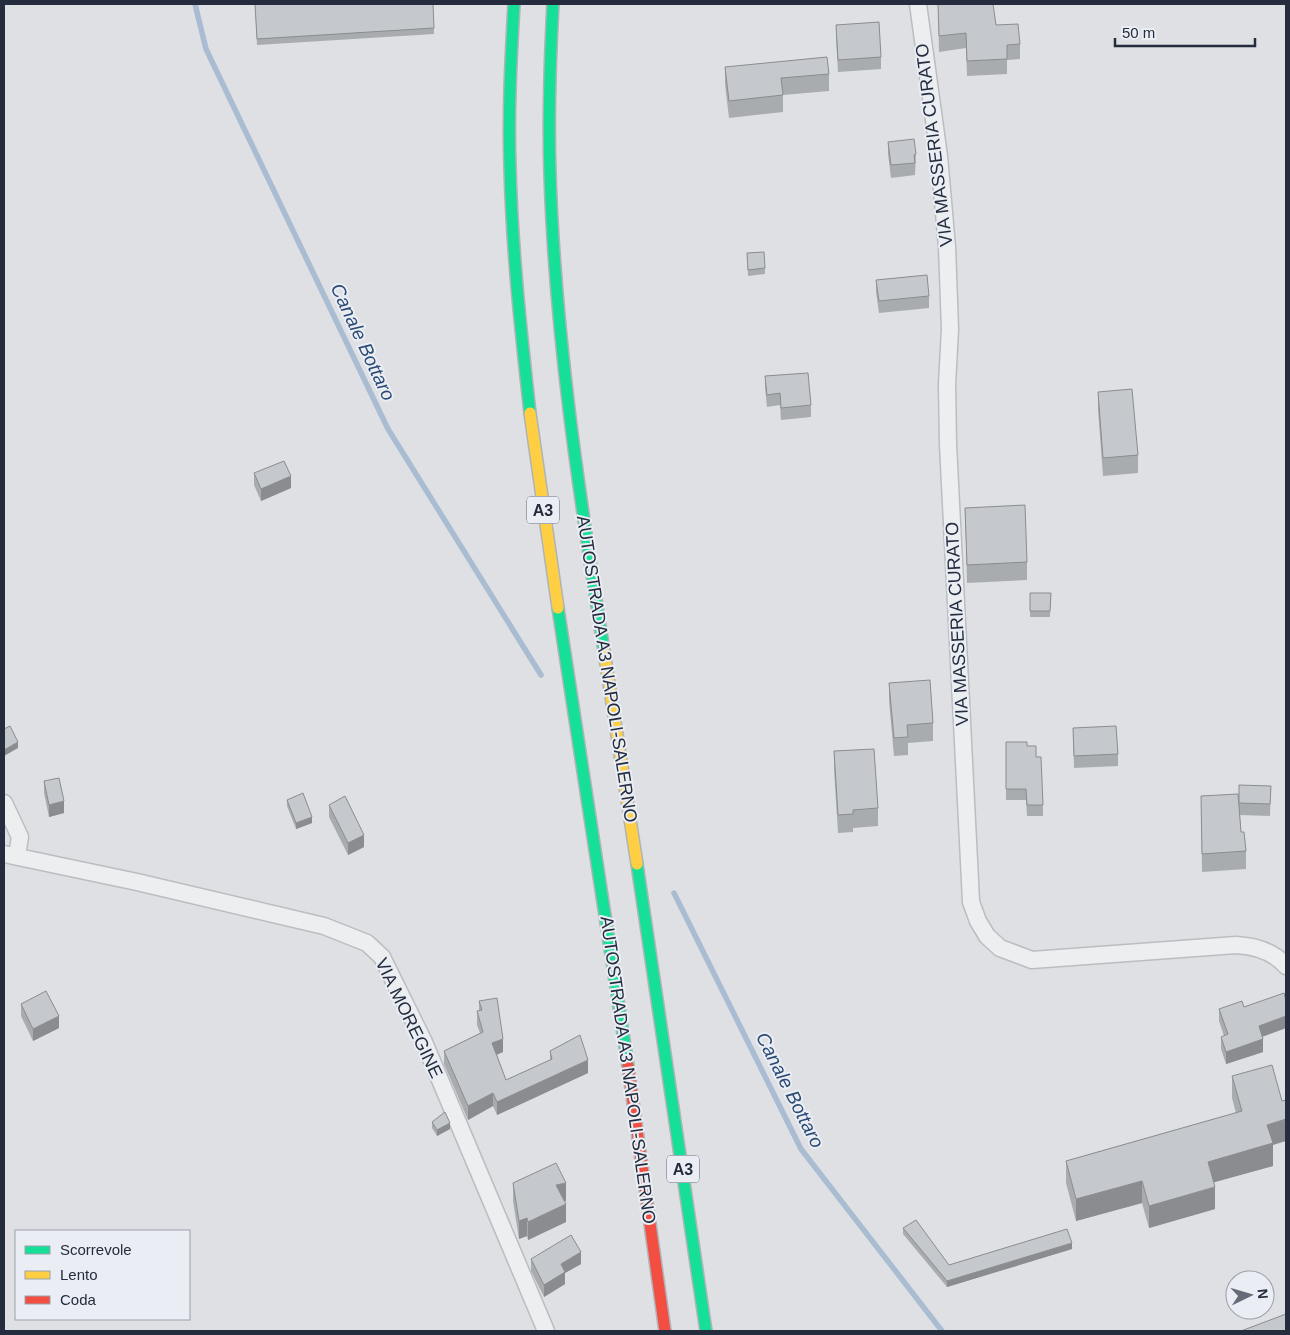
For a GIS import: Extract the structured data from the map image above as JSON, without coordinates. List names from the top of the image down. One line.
{"streets":{"highway":["A3","AUTOSTRADA A3 NAPOLI-SALERNO"],"street":["VIA MASSERIA CURATO","VIA MOREGINE"]},"water":["Canale Bottaro"],"legend":["Scorrevole","Lento","Coda"],"scale_bar":"50 m","north":"right"}
